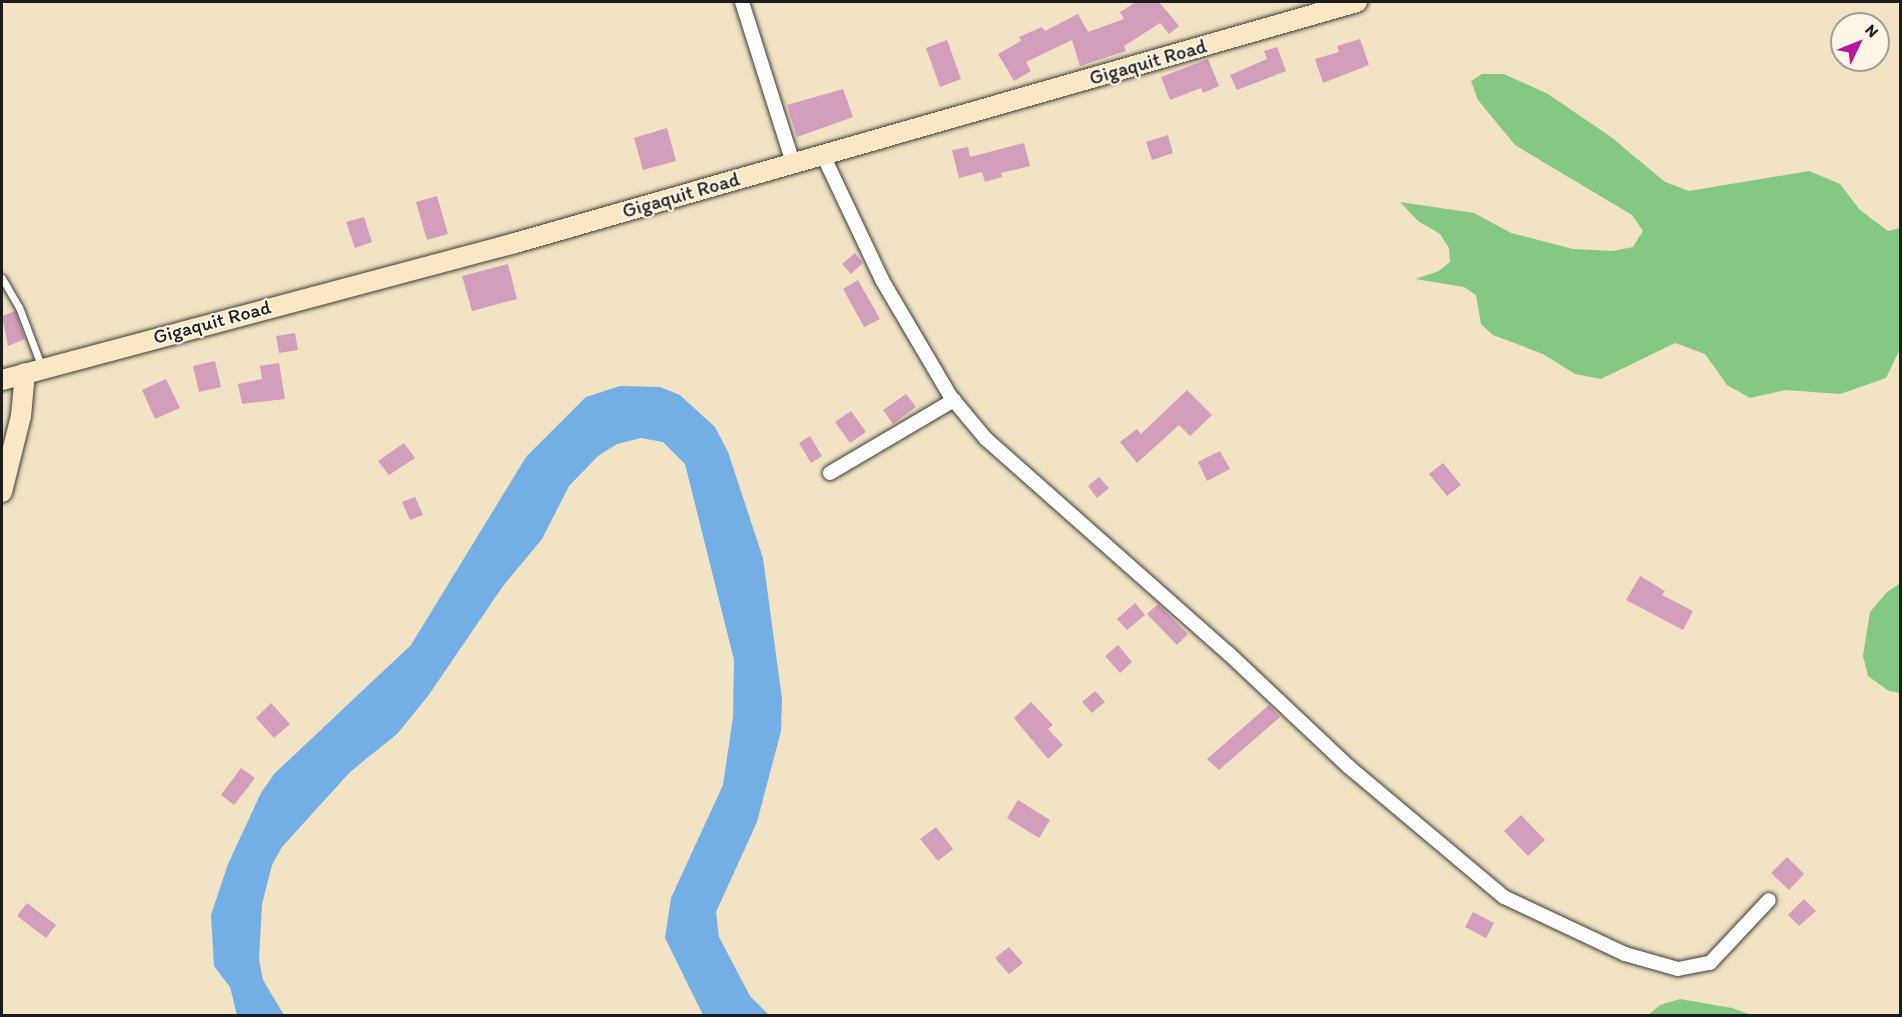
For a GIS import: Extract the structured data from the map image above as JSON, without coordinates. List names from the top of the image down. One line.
{"streets":{"main road":["Gigaquit Road"]},"north":"top right"}
